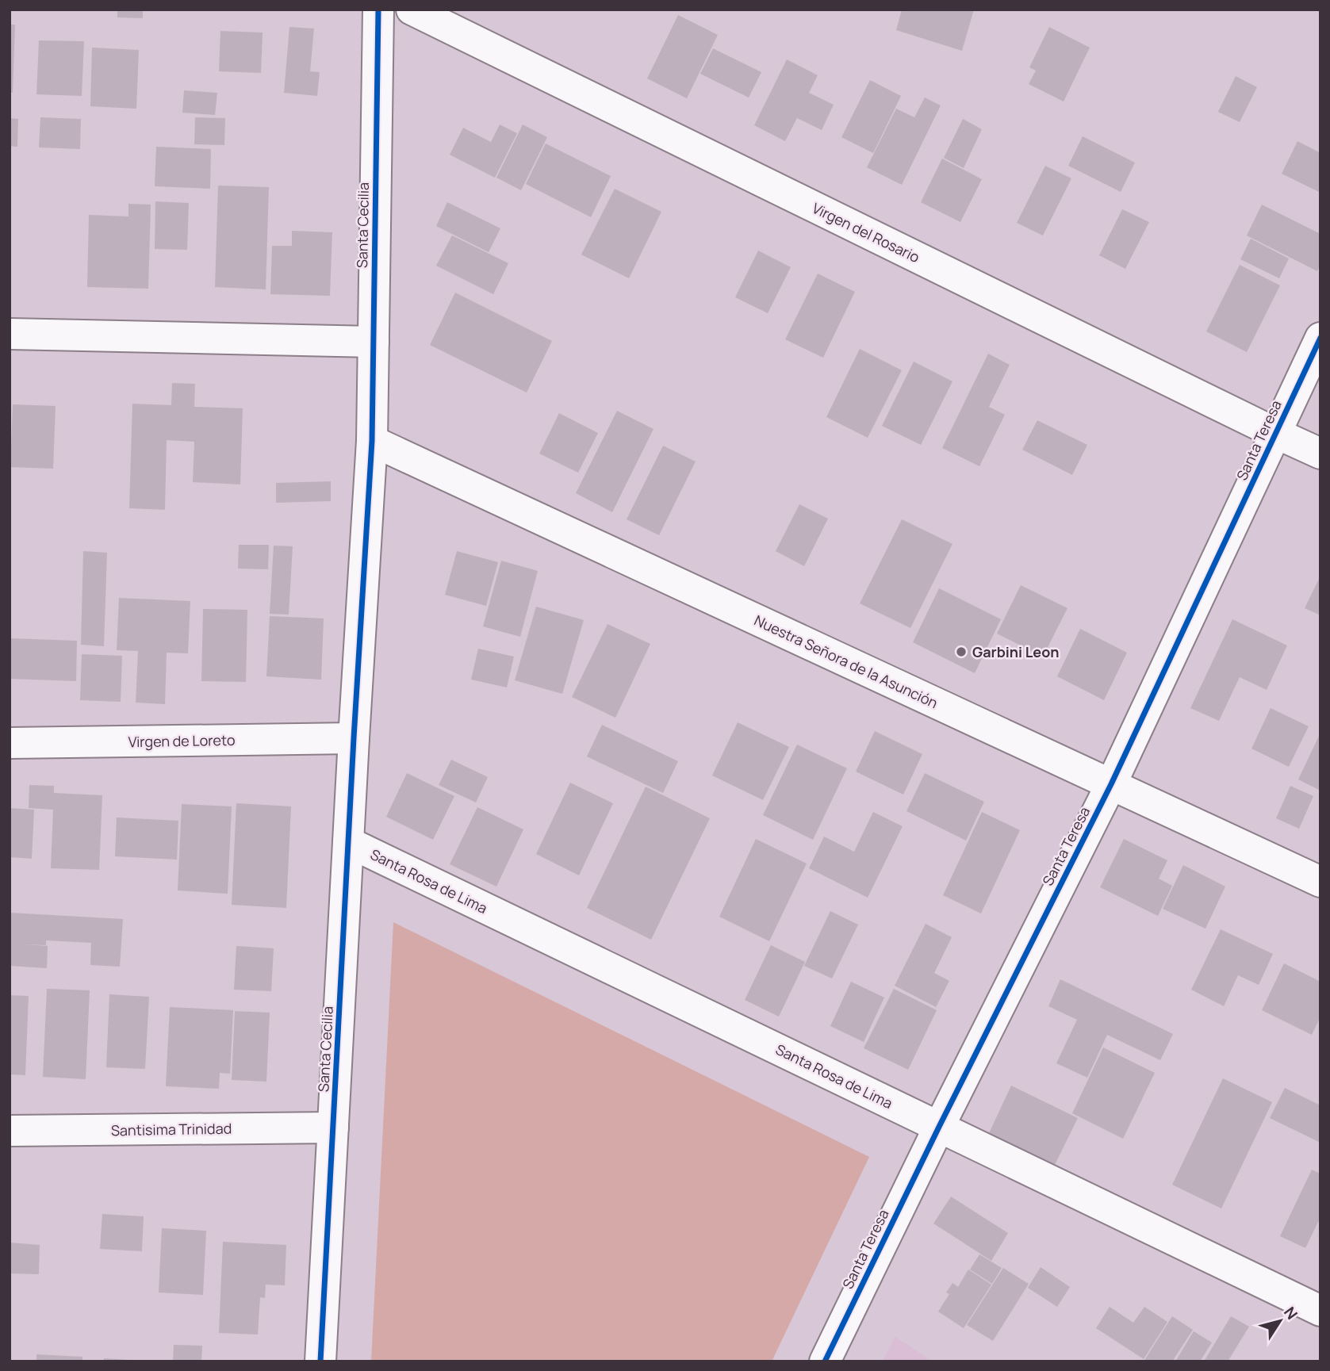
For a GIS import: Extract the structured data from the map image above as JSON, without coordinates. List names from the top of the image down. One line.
{"streets":{"street":["Santa Cecilia","Virgen del Rosario","Santa Teresa","Nuestra Señora de la Asunción","Virgen de Loreto","Santa Rosa de Lima","Santisima Trinidad"]},"crossings":[["Santa Cecilia","Nuestra Señora de la Asunción"],["Santa Cecilia","Virgen de Loreto"],["Santa Cecilia","Santa Rosa de Lima"],["Santa Cecilia","Santisima Trinidad"],["Virgen del Rosario","Santa Teresa"],["Santa Teresa","Nuestra Señora de la Asunción"],["Santa Teresa","Santa Rosa de Lima"]],"places":["Garbini Leon"],"north":"top right"}
